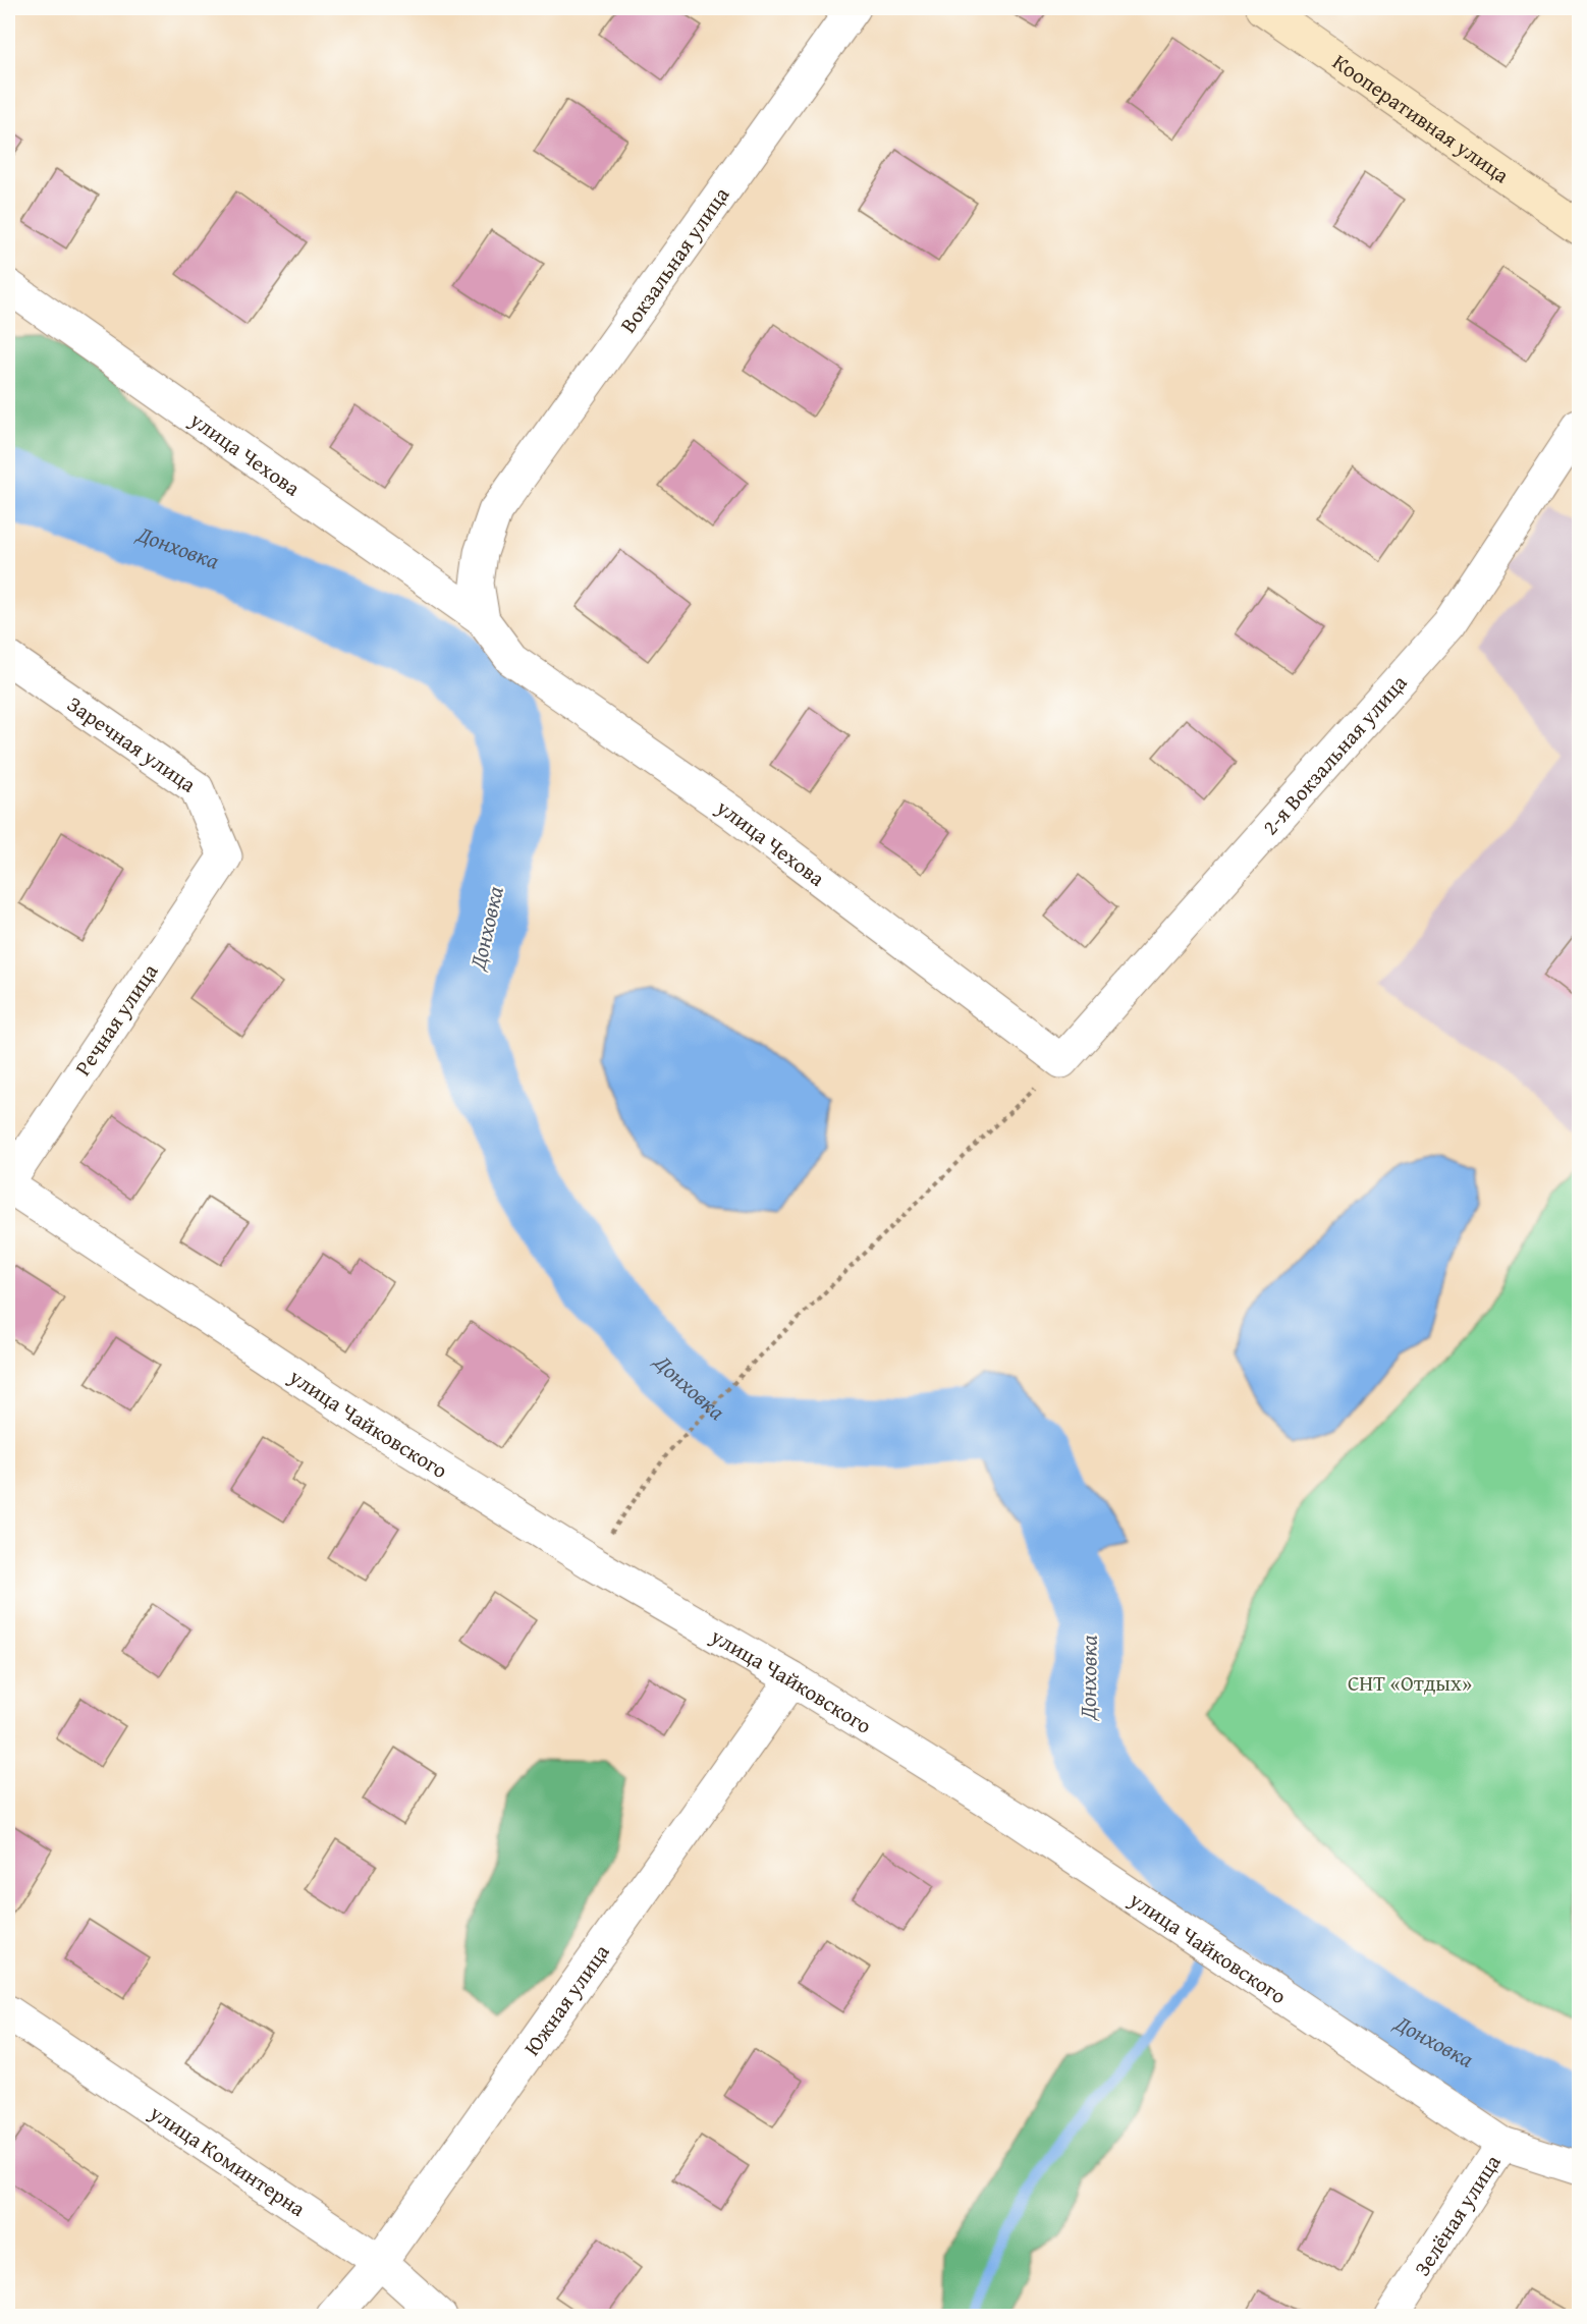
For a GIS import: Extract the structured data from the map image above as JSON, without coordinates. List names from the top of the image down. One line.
{"streets":{"street":["Кооперативная улица","Вокзальная улица","улица Чехова","Заречная улица","2-я Вокзальная улица","Речная улица","улица Чайковского","Южная улица","улица Коминтерна","Зелёная улица"]},"crossings":[["Вокзальная улица","улица Чехова"],["улица Чехова","2-я Вокзальная улица"],["Заречная улица","Речная улица"],["Речная улица","улица Чайковского"],["улица Чайковского","Южная улица"],["улица Чайковского","Зелёная улица"],["Южная улица","улица Коминтерна"]],"water":["Донховка"],"parks":["СНТ «Отдых»"]}
